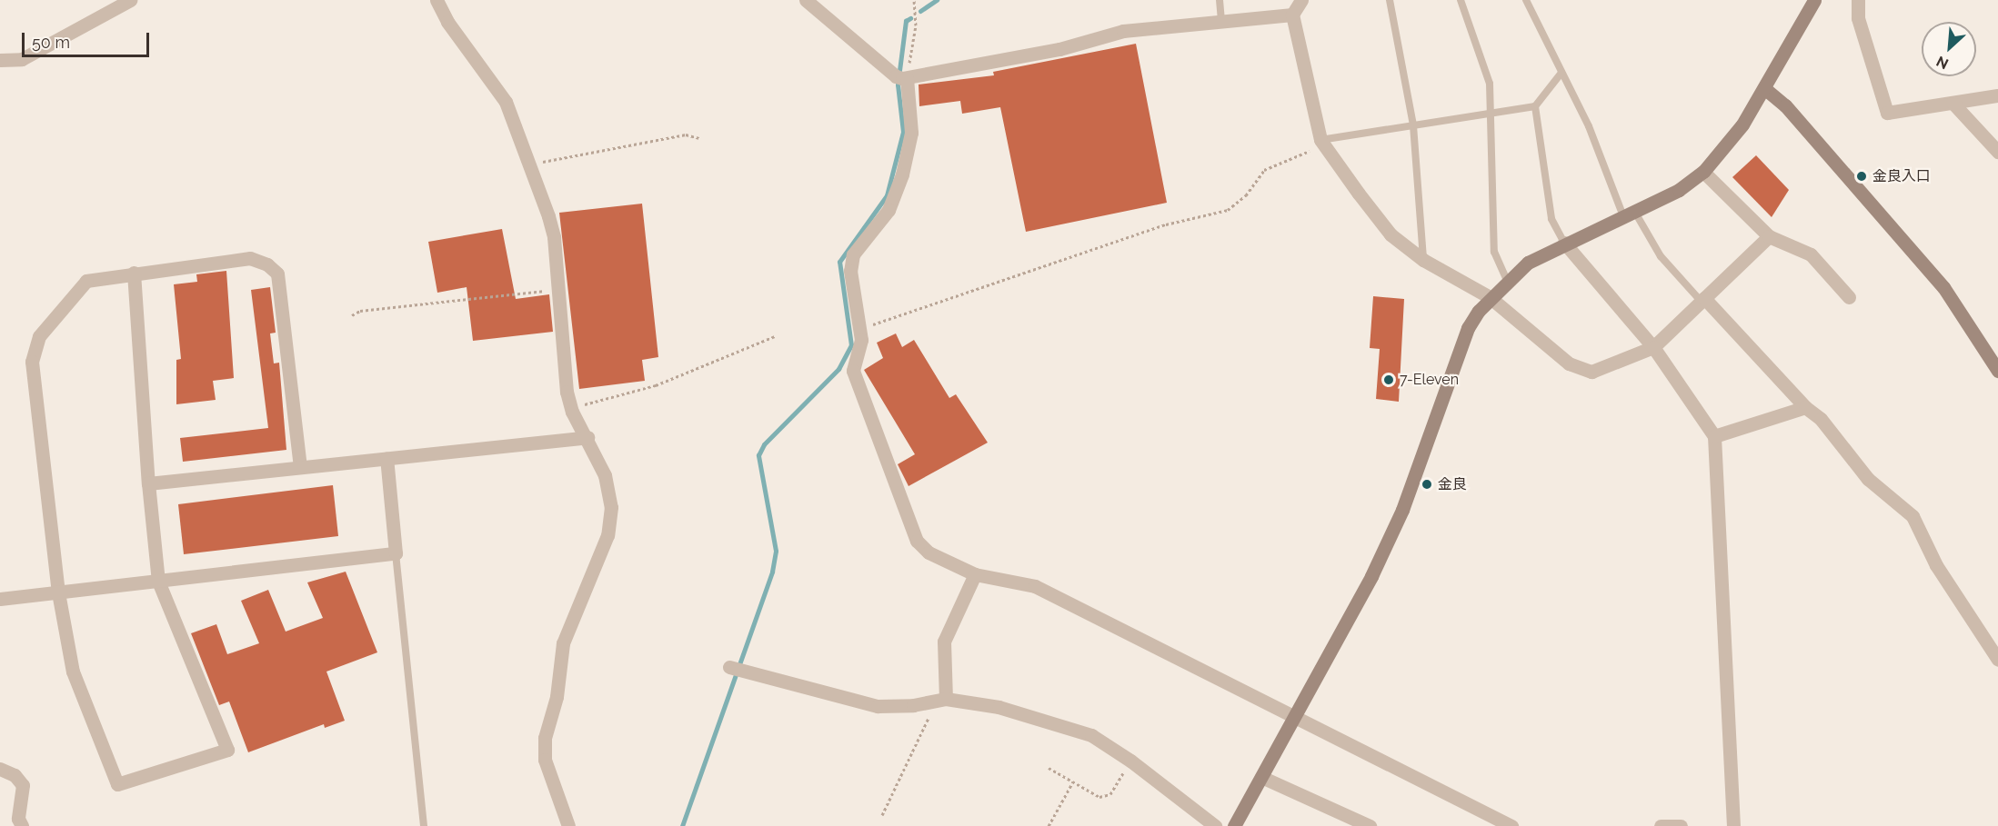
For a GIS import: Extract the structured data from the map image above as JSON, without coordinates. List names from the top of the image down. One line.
{"places":["金良入口","7-Eleven","金良"],"scale_bar":"50 m","north":"bottom left"}
